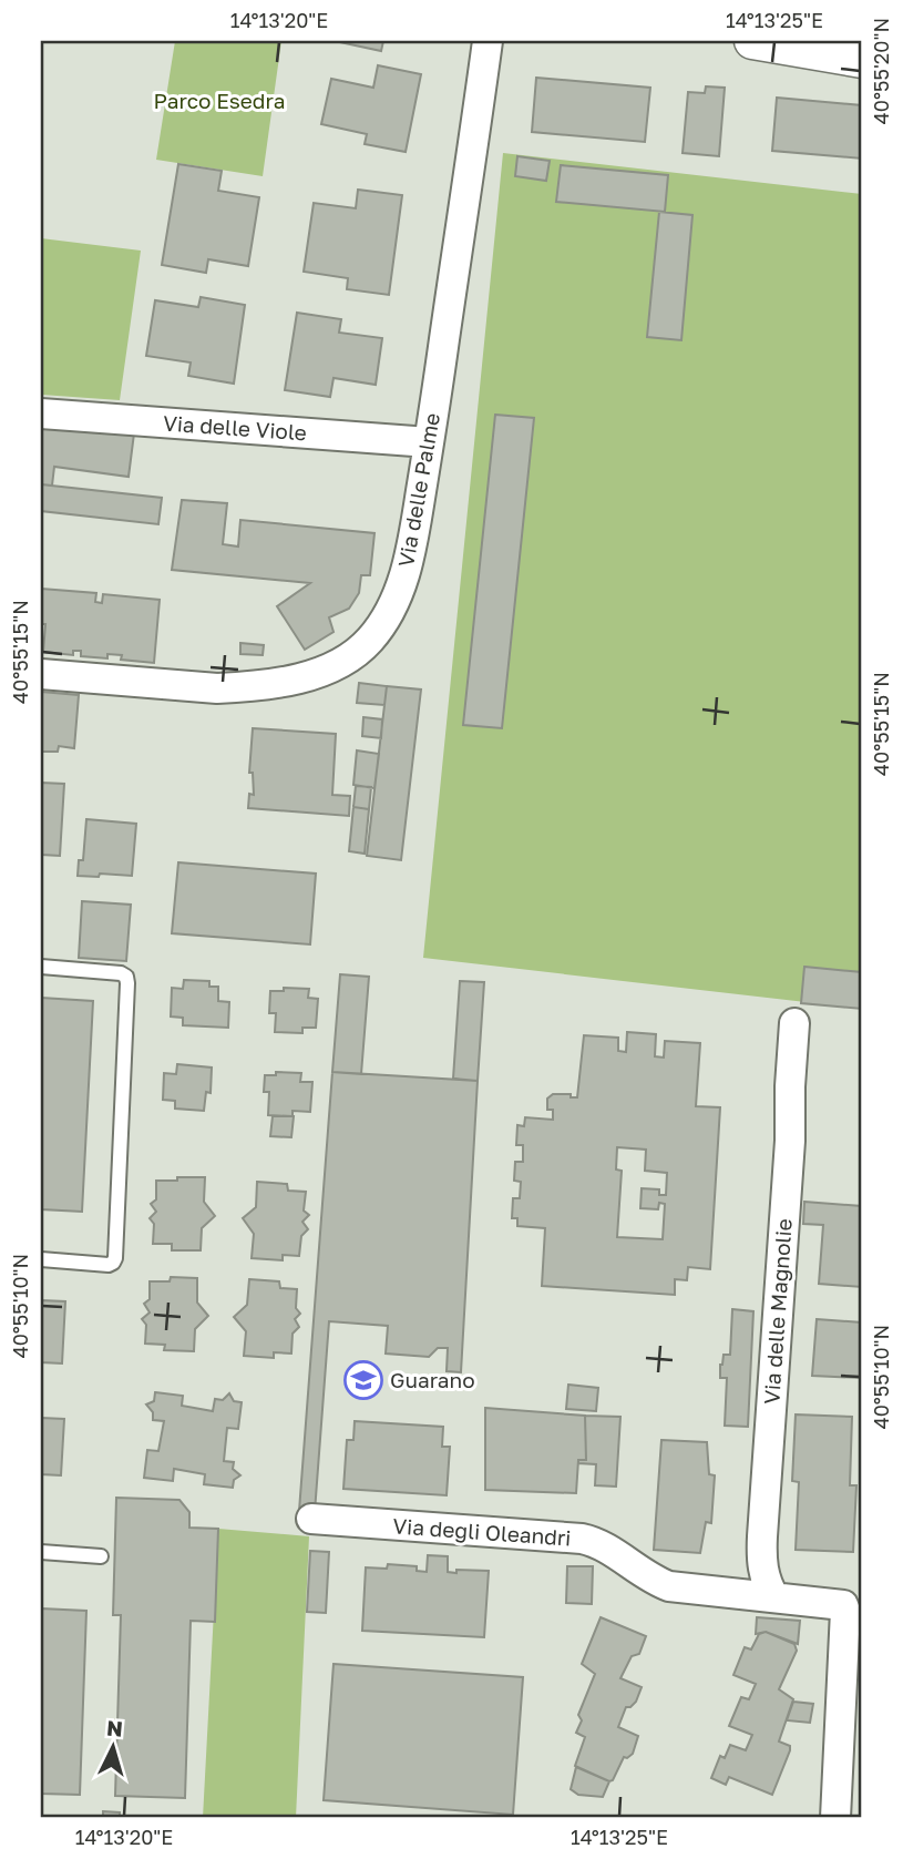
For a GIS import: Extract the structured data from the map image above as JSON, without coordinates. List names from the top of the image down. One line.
{"streets":{"street":["Via delle Viole","Via delle Palme","Via delle Magnolie","Via degli Oleandri"]},"crossings":[["Via delle Viole","Via delle Palme"],["Via delle Magnolie","Via degli Oleandri"]],"parks":["Parco Esedra"],"places":{"school or university":["Guarano"]},"north":"top","coordinates":["14°13'20\"E","14°13'25\"E","40°55'20\"N","40°55'15\"N","40°55'10\"N"]}
